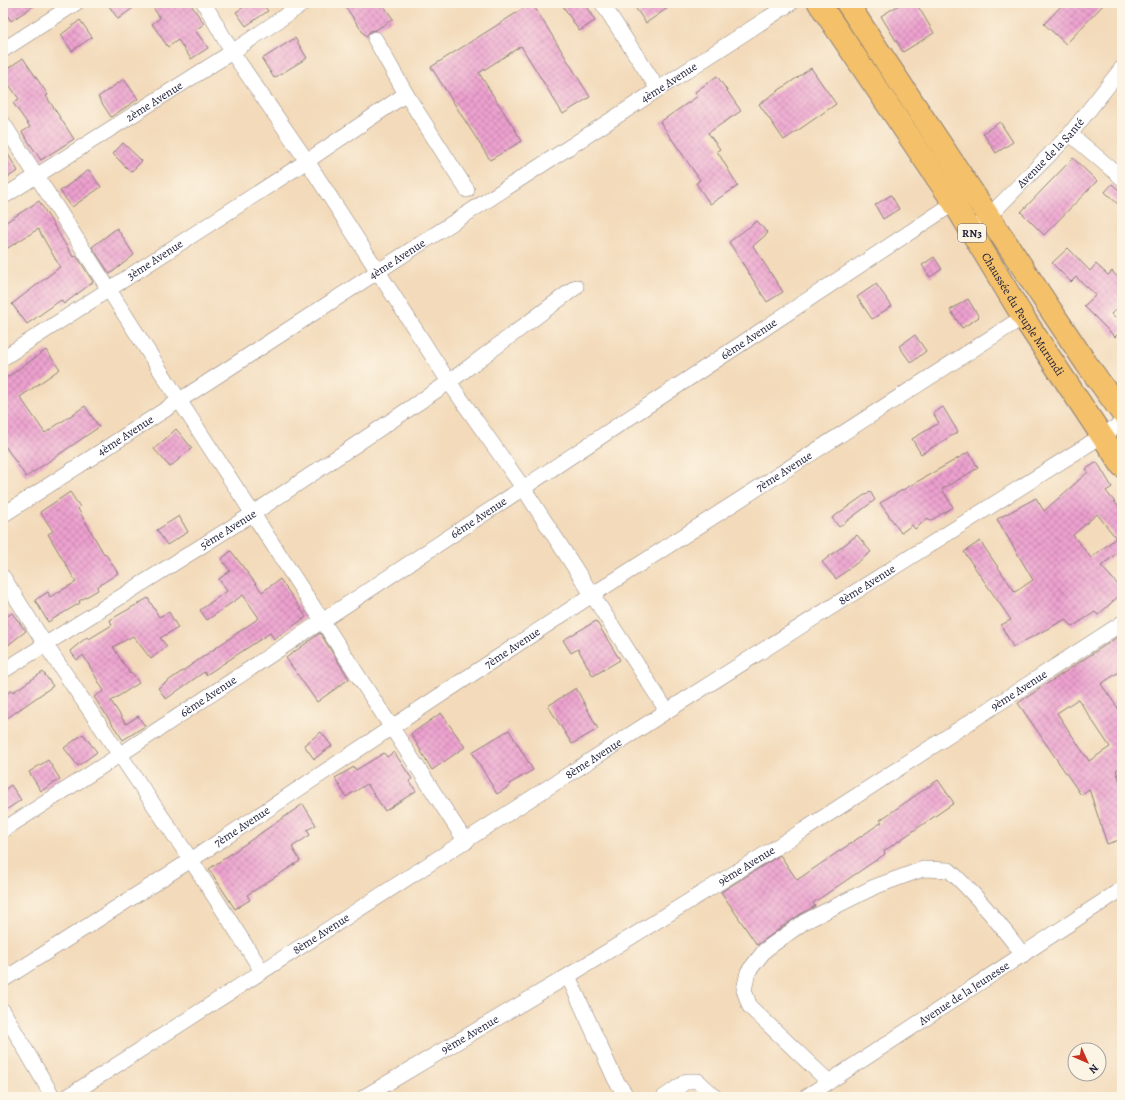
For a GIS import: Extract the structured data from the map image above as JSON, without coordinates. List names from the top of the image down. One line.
{"streets":{"highway":["RN3","Chaussée du Peuple Murundi"],"street":["4ème Avenue","2ème Avenue","Avenue de la Santé","3ème Avenue","6ème Avenue","7ème Avenue","5ème Avenue","8ème Avenue","9ème Avenue","Avenue de la Jeunesse"]},"crossings":[["Avenue de la Santé","Chaussée du Peuple Murundi"],["Chaussée du Peuple Murundi","6ème Avenue"],["Chaussée du Peuple Murundi","7ème Avenue"],["Chaussée du Peuple Murundi","8ème Avenue"]],"north":"bottom right"}
